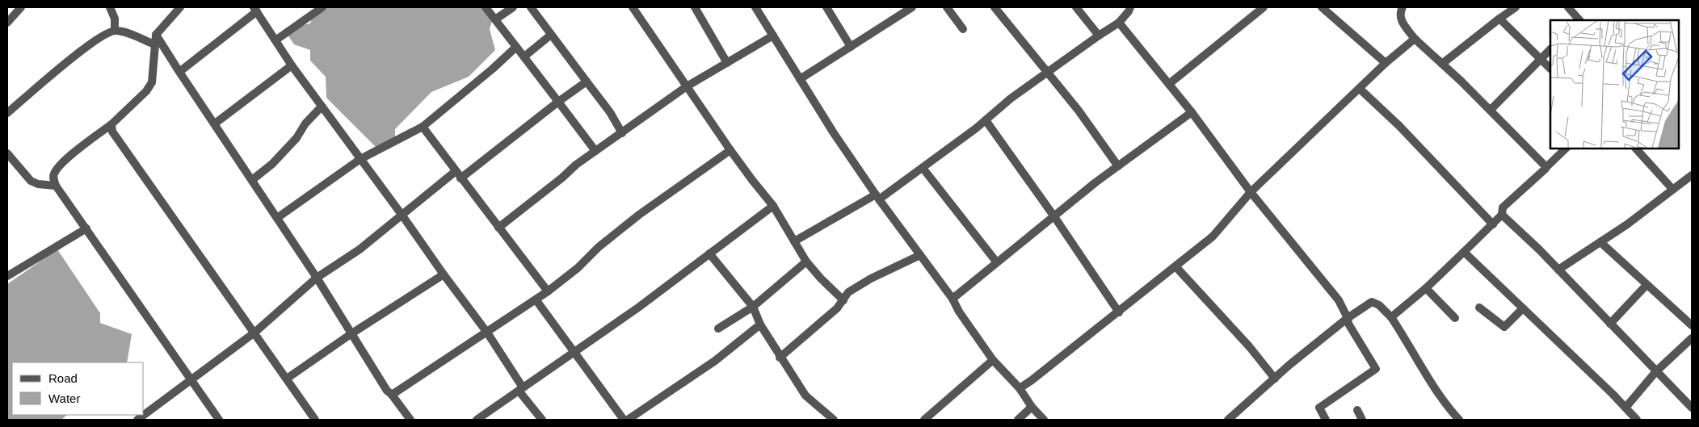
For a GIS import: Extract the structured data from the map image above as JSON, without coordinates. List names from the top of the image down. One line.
{"legend":["Road","Water"]}
